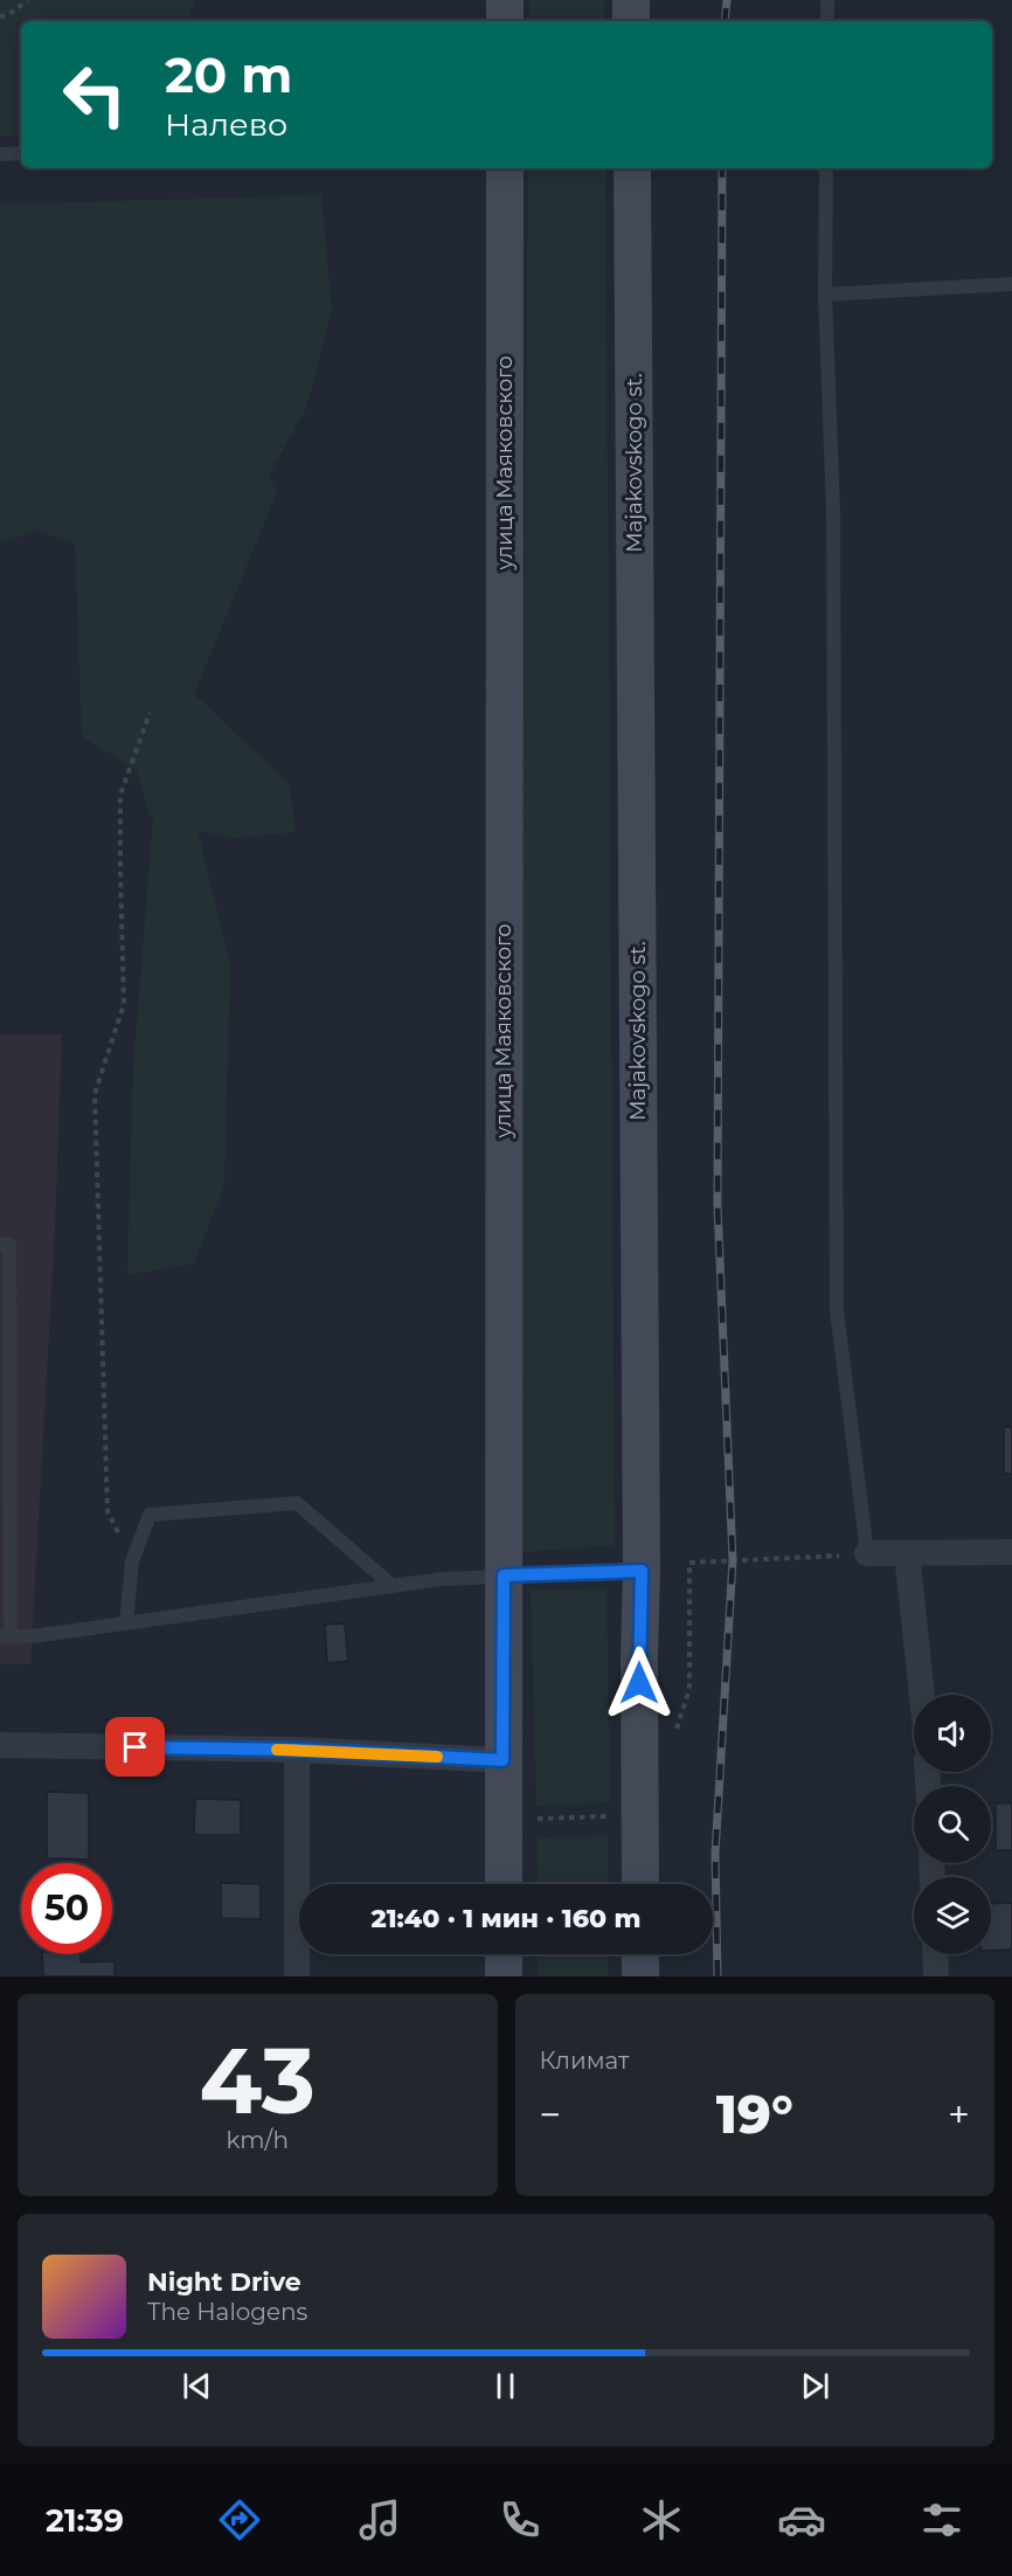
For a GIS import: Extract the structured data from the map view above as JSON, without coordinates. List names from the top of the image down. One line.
{"streets":{"main road":["улица Маяковского","Majakovskogo st."]},"page":{"turn":["20 m","Налево"],"limit":"50","trip":"21:40 · 1 мин · 160 m","tile":[["43","km/h"],"Климат"],"heat":["−","19°","+"],"song":["Night Drive","The Halogens"],"tabs":"21:39"}}
